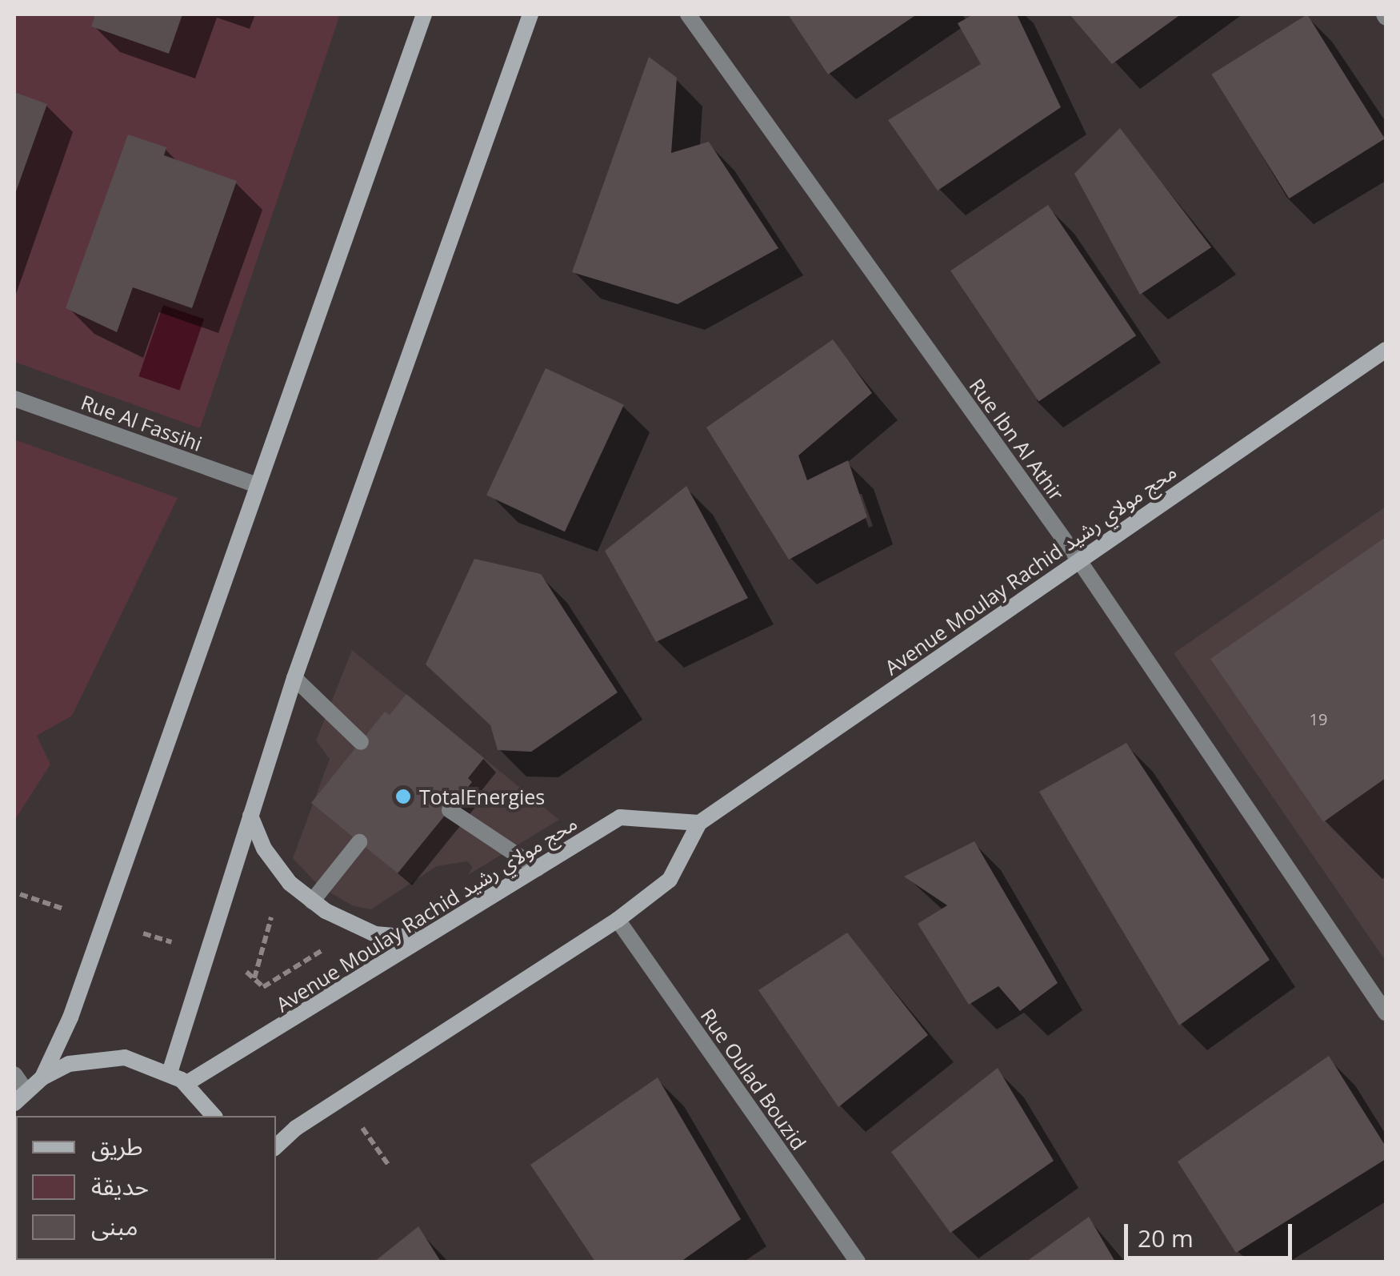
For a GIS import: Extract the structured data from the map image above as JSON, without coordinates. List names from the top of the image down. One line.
{"streets":{"main road":["Avenue Moulay Rachid محج مولاي رشيد"],"street":["Rue Al Fassihi","Rue Ibn Al Athir","Rue Oulad Bouzid"]},"crossings":[["Rue Ibn Al Athir","Avenue Moulay Rachid محج مولاي رشيد"],["Avenue Moulay Rachid محج مولاي رشيد","Rue Oulad Bouzid"]],"places":["TotalEnergies"],"house_numbers":["19"],"legend":["طريق","حديقة","مبنى"],"scale_bar":"20 m"}
